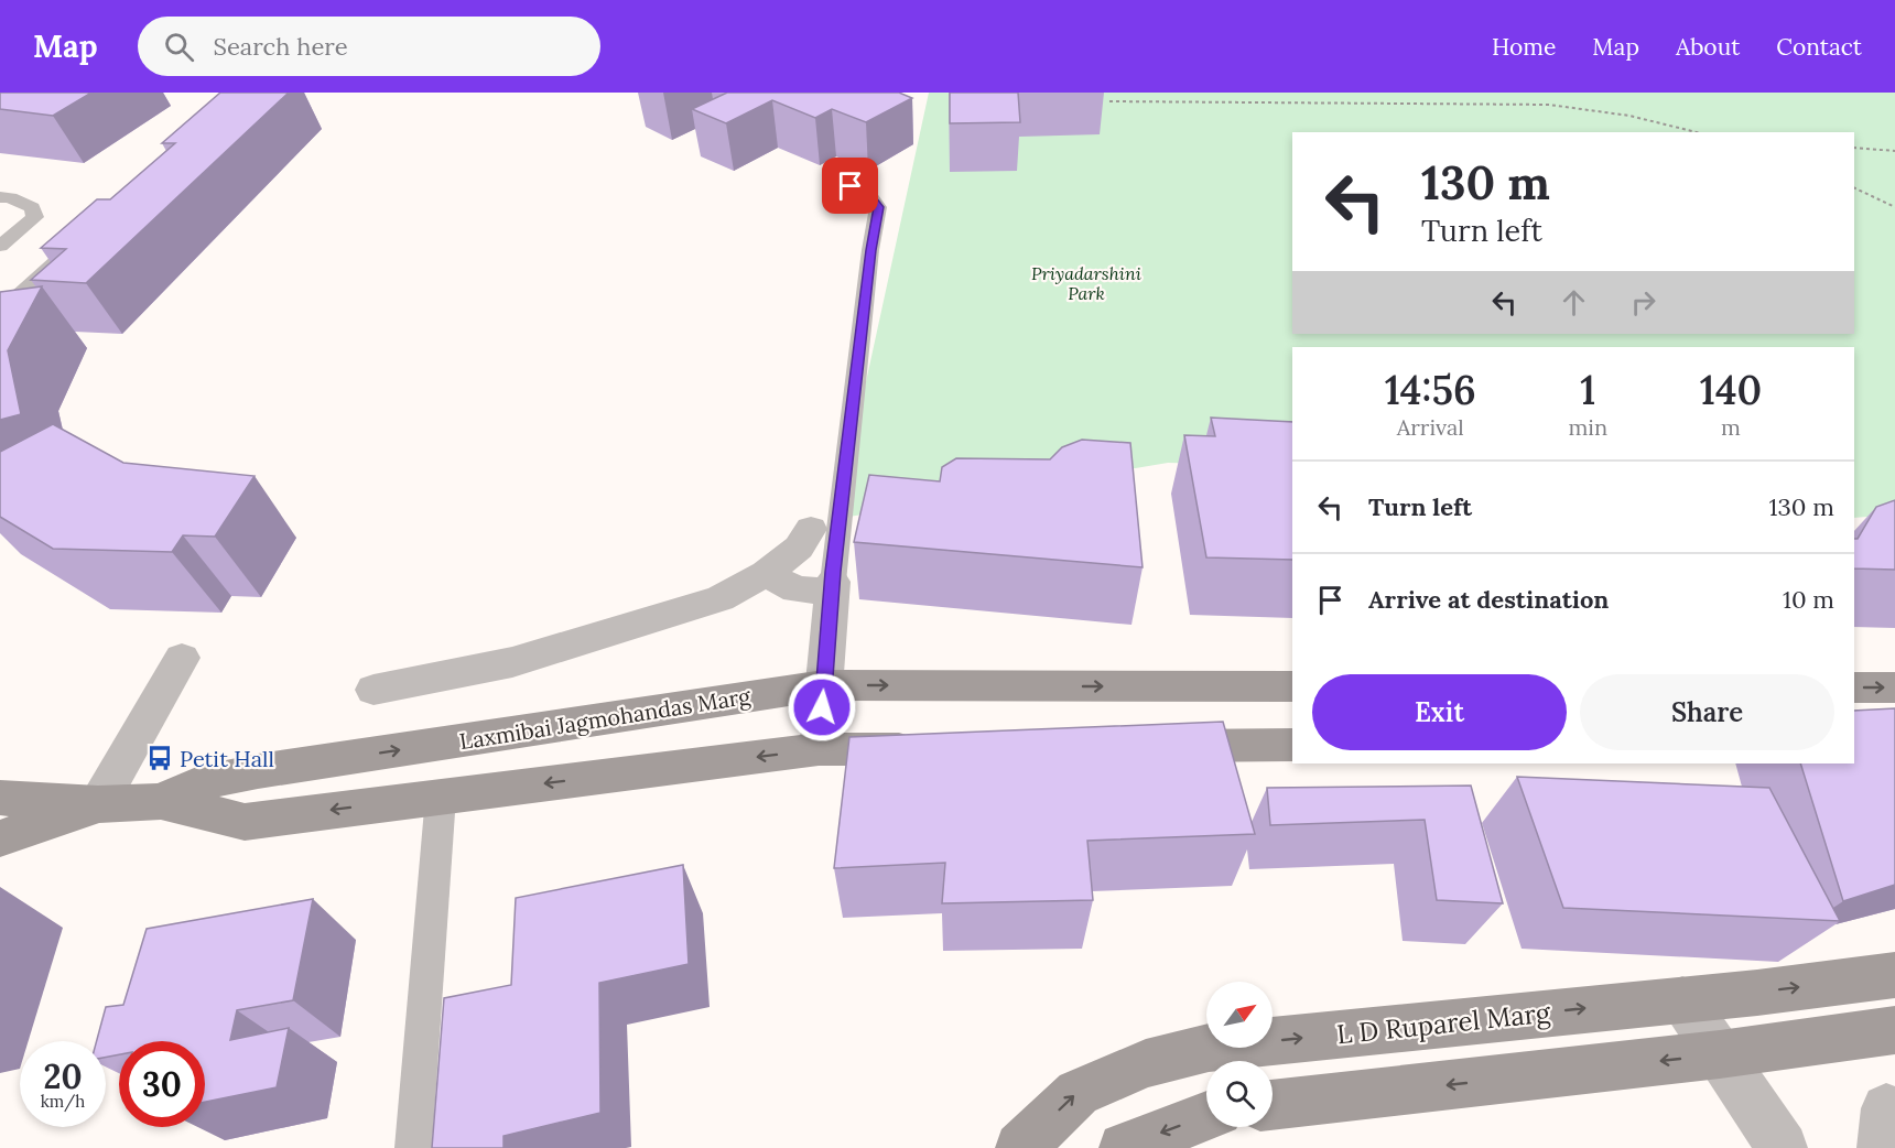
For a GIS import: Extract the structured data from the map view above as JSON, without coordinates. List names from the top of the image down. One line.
{"streets":{"main road":["Laxmibai Jagmohandas Marg","L D Ruparel Marg"]},"parks":["Priyadarshini Park"],"places":{"bus stop":["Petit Hall"]},"north":"top right","page":{"header":"Map","search":"Search here","nav":["Home","Map","About","Contact"],"turn":["130 m","Turn left"],"eta":["14:56","Arrival","1","min","140","m"],"list":[{"name":"Turn left","value":"130 m"},{"name":"Arrive at destination","value":"10 m"}],"buttons":["Exit","Share"],"speed":"20 km/h","limit":"30"}}
